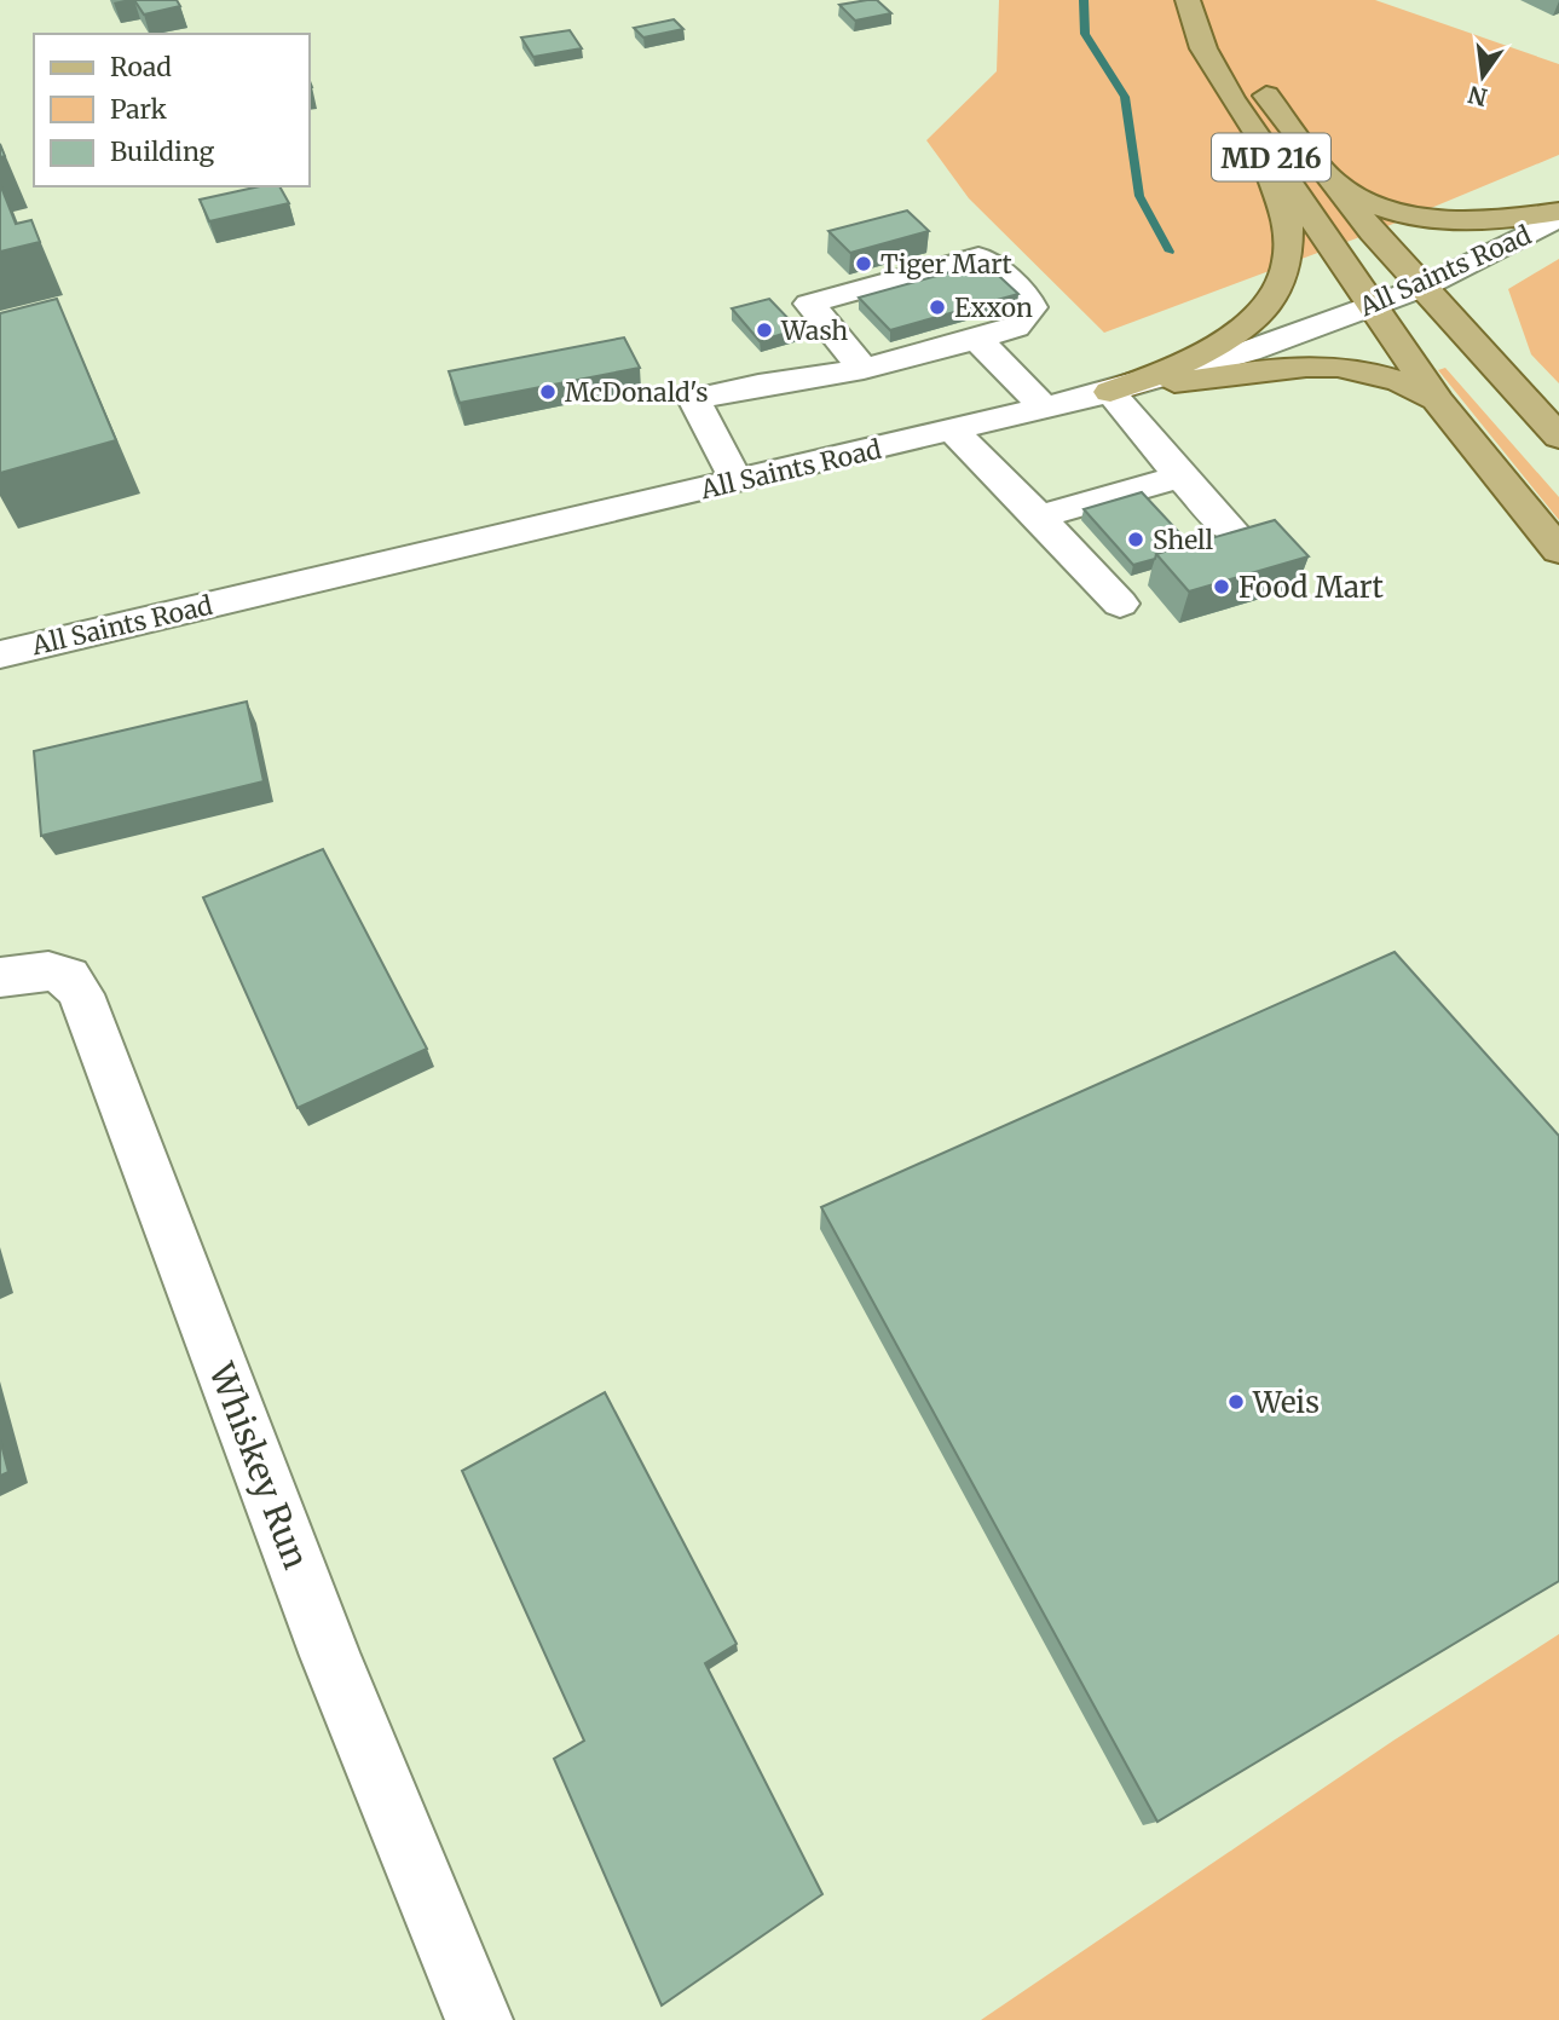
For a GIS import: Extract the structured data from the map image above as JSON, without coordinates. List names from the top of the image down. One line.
{"streets":{"main road":["MD 216"],"street":["All Saints Road","Whiskey Run"]},"crossings":[["MD 216","All Saints Road"]],"places":["Tiger Mart","Exxon","Wash","McDonald's","Shell","Food Mart","Weis"],"legend":["Road","Park","Building"],"north":"bottom"}
